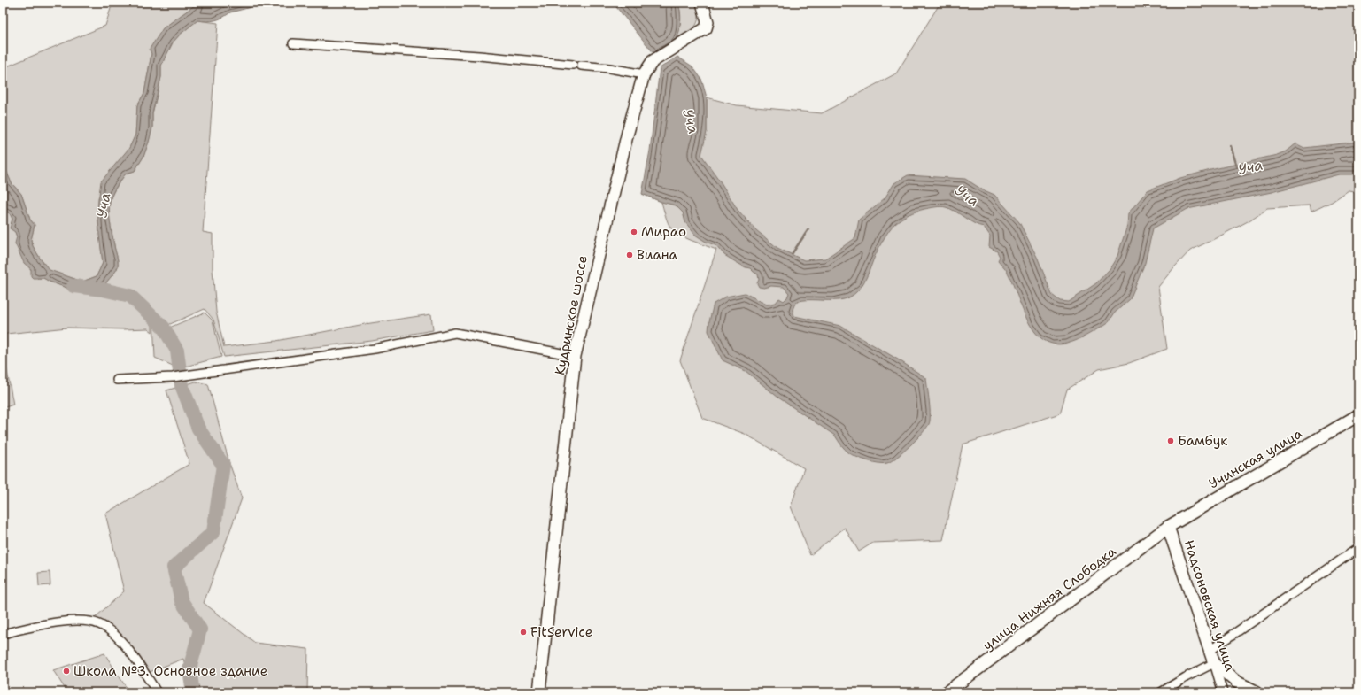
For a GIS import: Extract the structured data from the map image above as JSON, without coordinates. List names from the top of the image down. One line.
{"streets":{"street":["Кудринское шоссе","Учинская улица","улица Нижняя Слободка","Надсоновская улица"]},"crossings":[["Учинская улица","улица Нижняя Слободка"],["Учинская улица","Надсоновская улица"],["улица Нижняя Слободка","Надсоновская улица"]],"water":["Уча"],"places":["Мирао","Виана","Бамбук","FitService","Школа №3. Основное здание"]}
